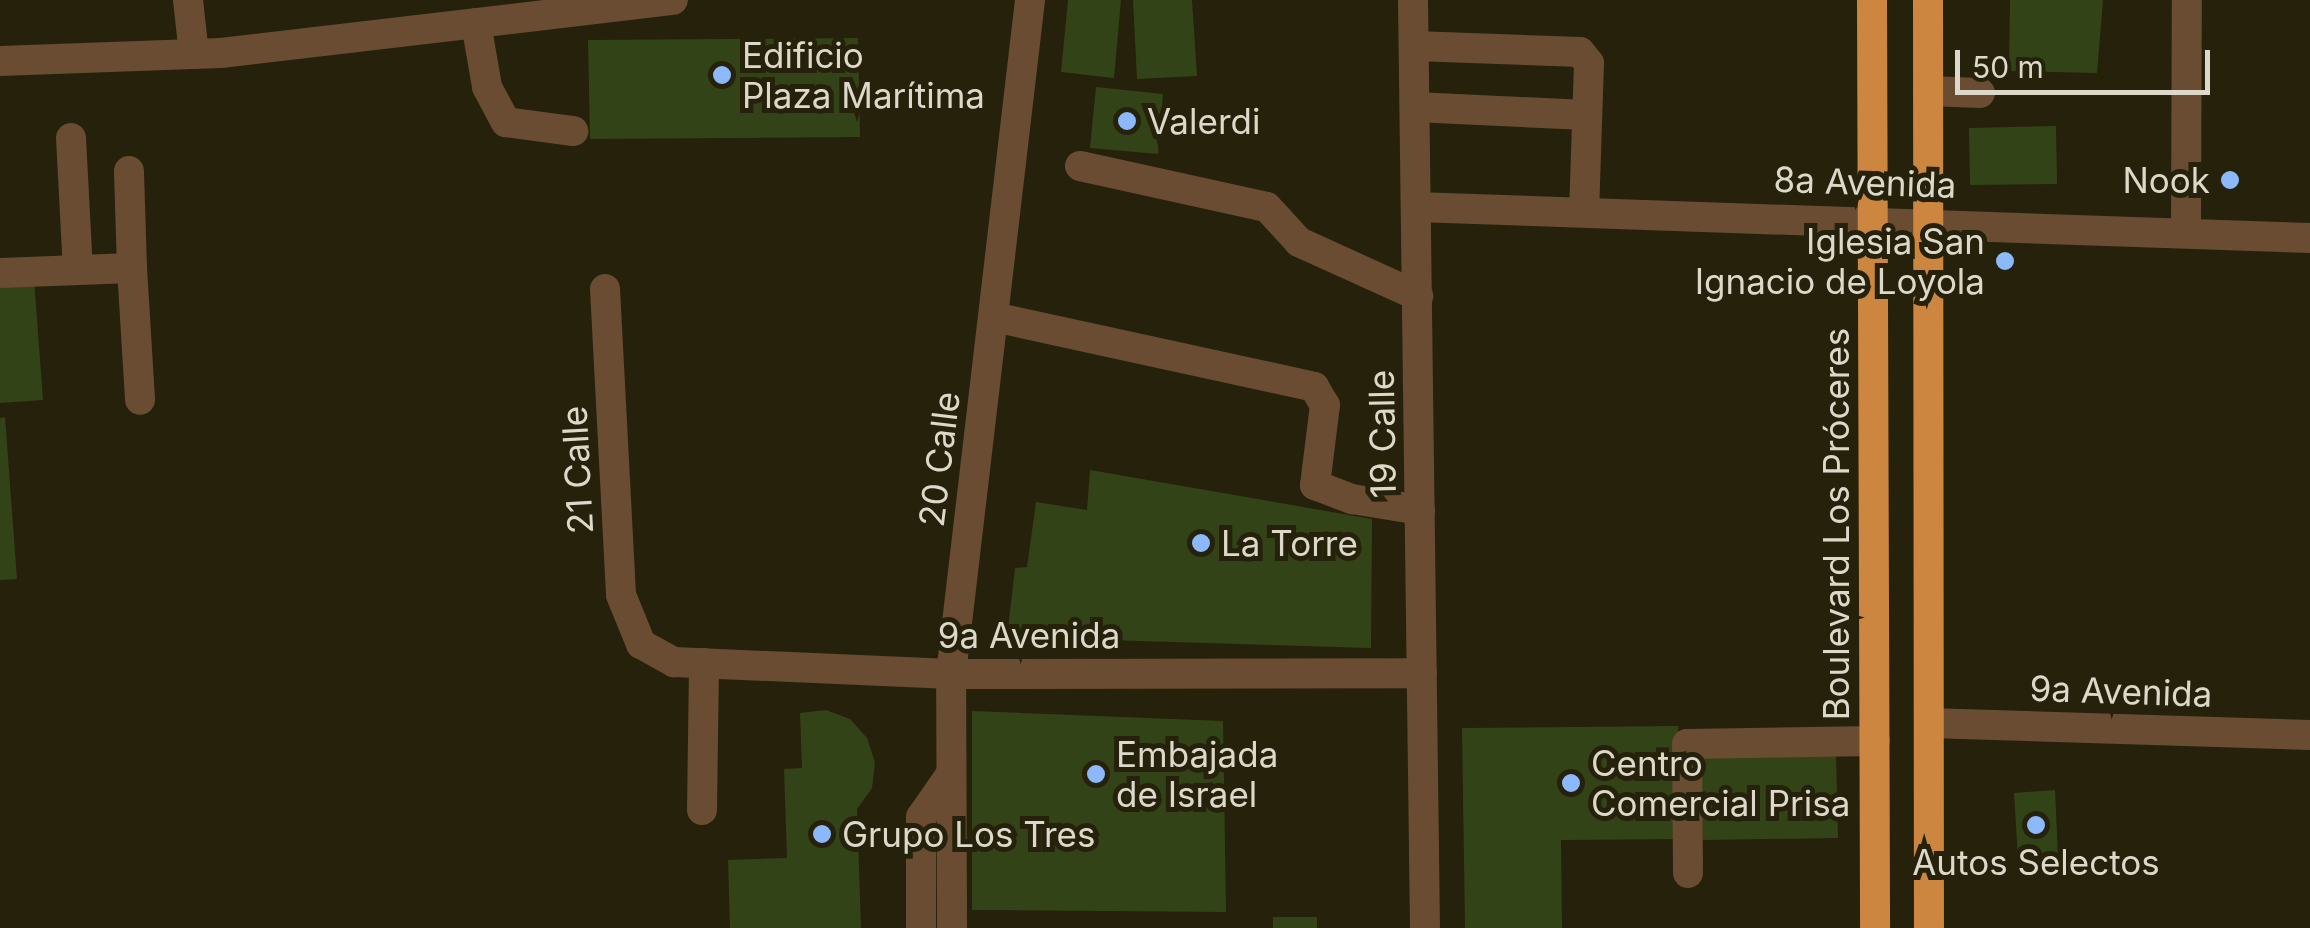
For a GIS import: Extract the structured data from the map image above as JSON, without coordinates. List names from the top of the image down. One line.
{"streets":{"highway":["Boulevard Los Próceres"],"street":["8a Avenida","19 Calle","20 Calle","21 Calle","9a Avenida"]},"crossings":[["8a Avenida","19 Calle"],["8a Avenida","Boulevard Los Próceres"],["19 Calle","9a Avenida"],["20 Calle","9a Avenida"],["21 Calle","9a Avenida"]],"places":["Edificio Plaza Marítima","Valerdi","Nook","Iglesia San Ignacio de Loyola","La Torre","Embajada de Israel","Centro Comercial Prisa","Autos Selectos","Grupo Los Tres"],"scale_bar":"50 m"}
